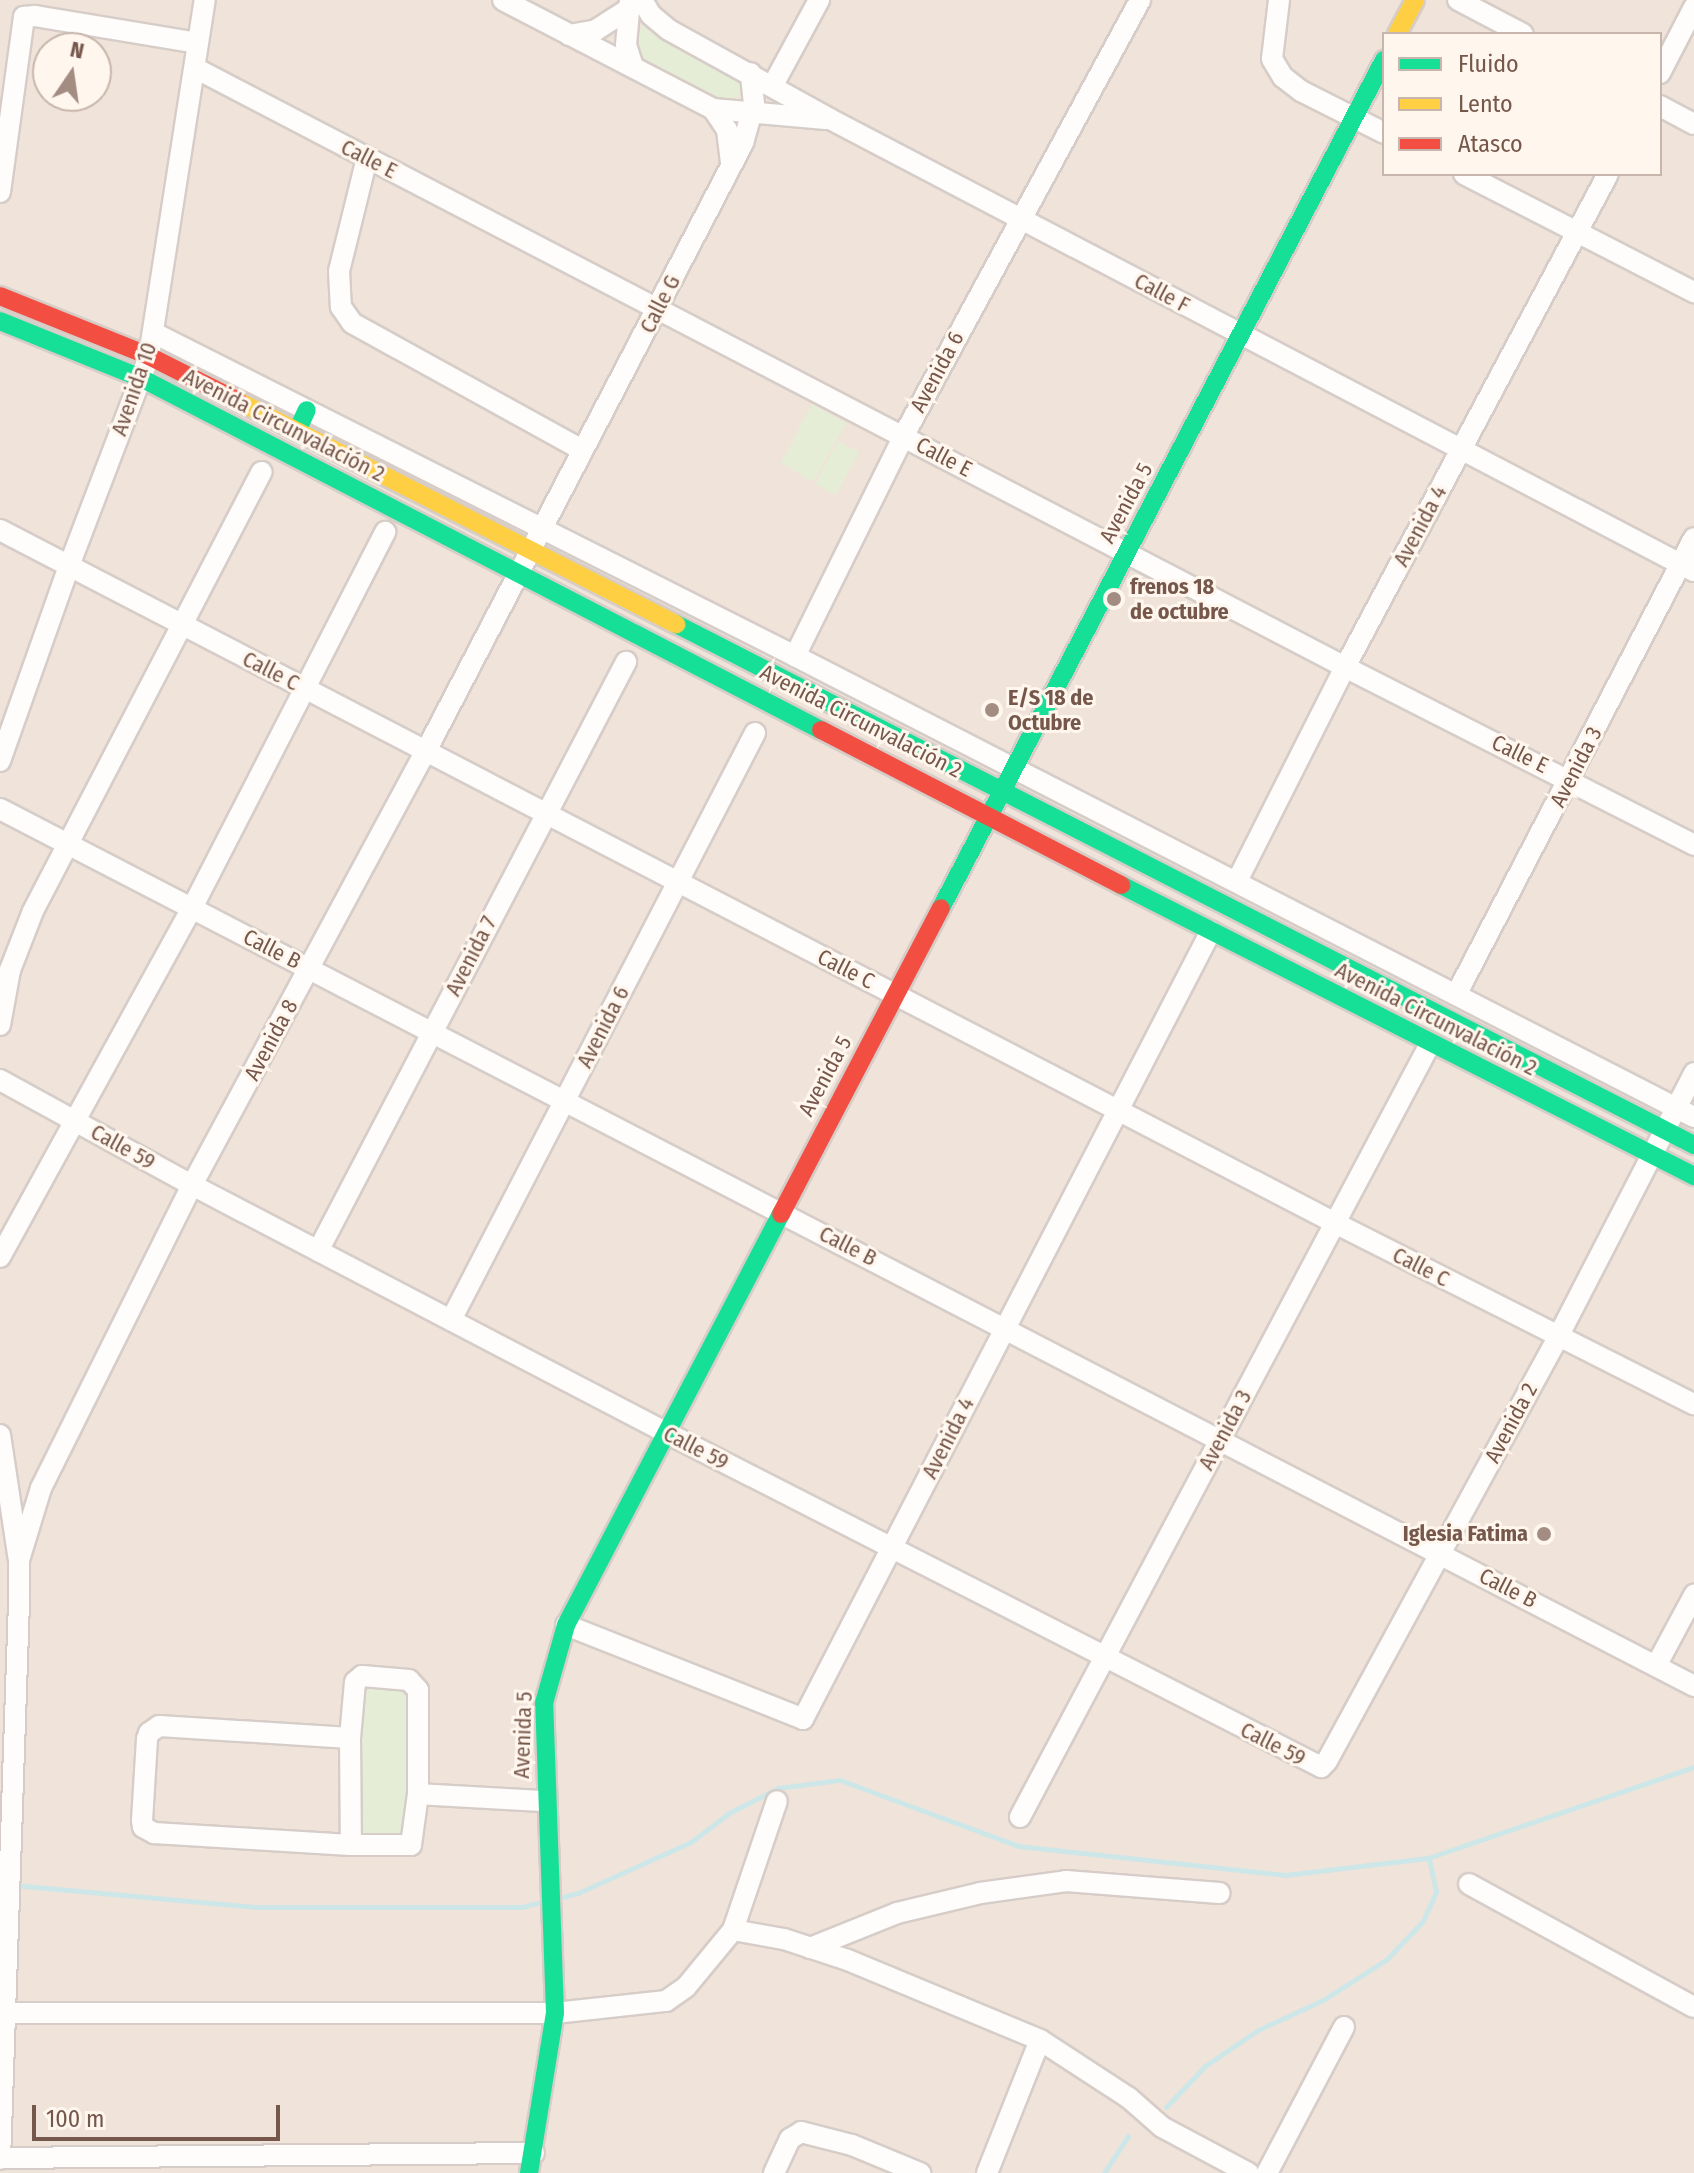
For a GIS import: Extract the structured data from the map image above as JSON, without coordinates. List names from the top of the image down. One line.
{"streets":{"main road":["Avenida Circunvalación 2","Avenida 5"],"street":["Calle E","Calle F","Calle G","Avenida 6","Avenida 10","Avenida 4","Calle C","Avenida 3","Calle B","Avenida 7","Avenida 8","Calle 59","Avenida 2"]},"crossings":[["Calle E","Calle G"],["Calle E","Avenida 6"],["Calle E","Avenida 10"],["Calle E","Avenida 5"],["Calle E","Avenida 4"],["Calle E","Avenida 3"],["Calle F","Calle G"],["Calle F","Avenida 6"],["Calle F","Avenida 5"],["Calle F","Avenida 4"],["Calle F","Avenida 3"],["Calle G","Avenida 8"],["Avenida 6","Calle C"],["Avenida 6","Calle B"],["Avenida 6","Calle 59"],["Avenida 10","Avenida Circunvalación 2"],["Avenida 10","Calle C"],["Avenida Circunvalación 2","Avenida 5"],["Avenida Circunvalación 2","Avenida 4"],["Avenida Circunvalación 2","Avenida 3"],["Avenida Circunvalación 2","Avenida 8"],["Avenida Circunvalación 2","Avenida 2"],["Avenida 5","Avenida 4"],["Avenida 5","Calle C"],["Avenida 5","Calle B"],["Avenida 5","Calle 59"],["Avenida 4","Calle C"],["Avenida 4","Calle B"],["Avenida 4","Calle 59"],["Calle C","Avenida 3"],["Calle C","Avenida 7"],["Calle C","Avenida 8"],["Calle C","Avenida 2"],["Avenida 3","Calle B"],["Avenida 3","Calle 59"],["Calle B","Avenida 7"],["Calle B","Avenida 8"],["Calle B","Avenida 2"],["Avenida 7","Calle 59"],["Avenida 8","Calle 59"],["Calle 59","Avenida 2"]],"places":["frenos 18 de octubre","E/S 18 de Octubre","Iglesia Fatima"],"legend":["Fluido","Lento","Atasco"],"scale_bar":"100 m","north":"top"}
